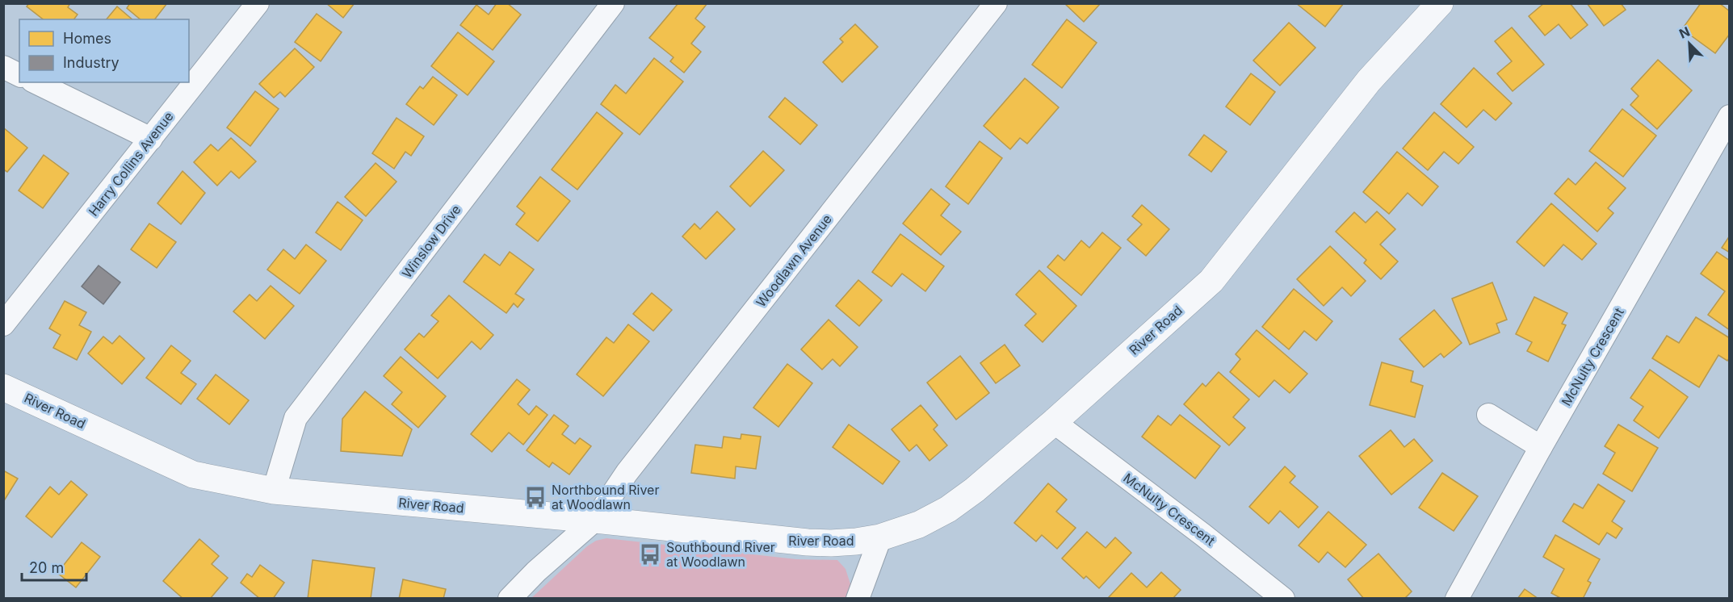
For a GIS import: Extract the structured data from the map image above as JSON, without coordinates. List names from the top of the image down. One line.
{"streets":{"street":["Harry Collins Avenue","Winslow Drive","Woodlawn Avenue","River Road","McNulty Crescent"]},"crossings":[["Winslow Drive","River Road"],["Woodlawn Avenue","River Road"],["River Road","McNulty Crescent"]],"places":{"bus stop":["Northbound River at Woodlawn","Southbound River at Woodlawn"]},"legend":["Homes","Industry"],"scale_bar":"20 m","north":"top left"}
